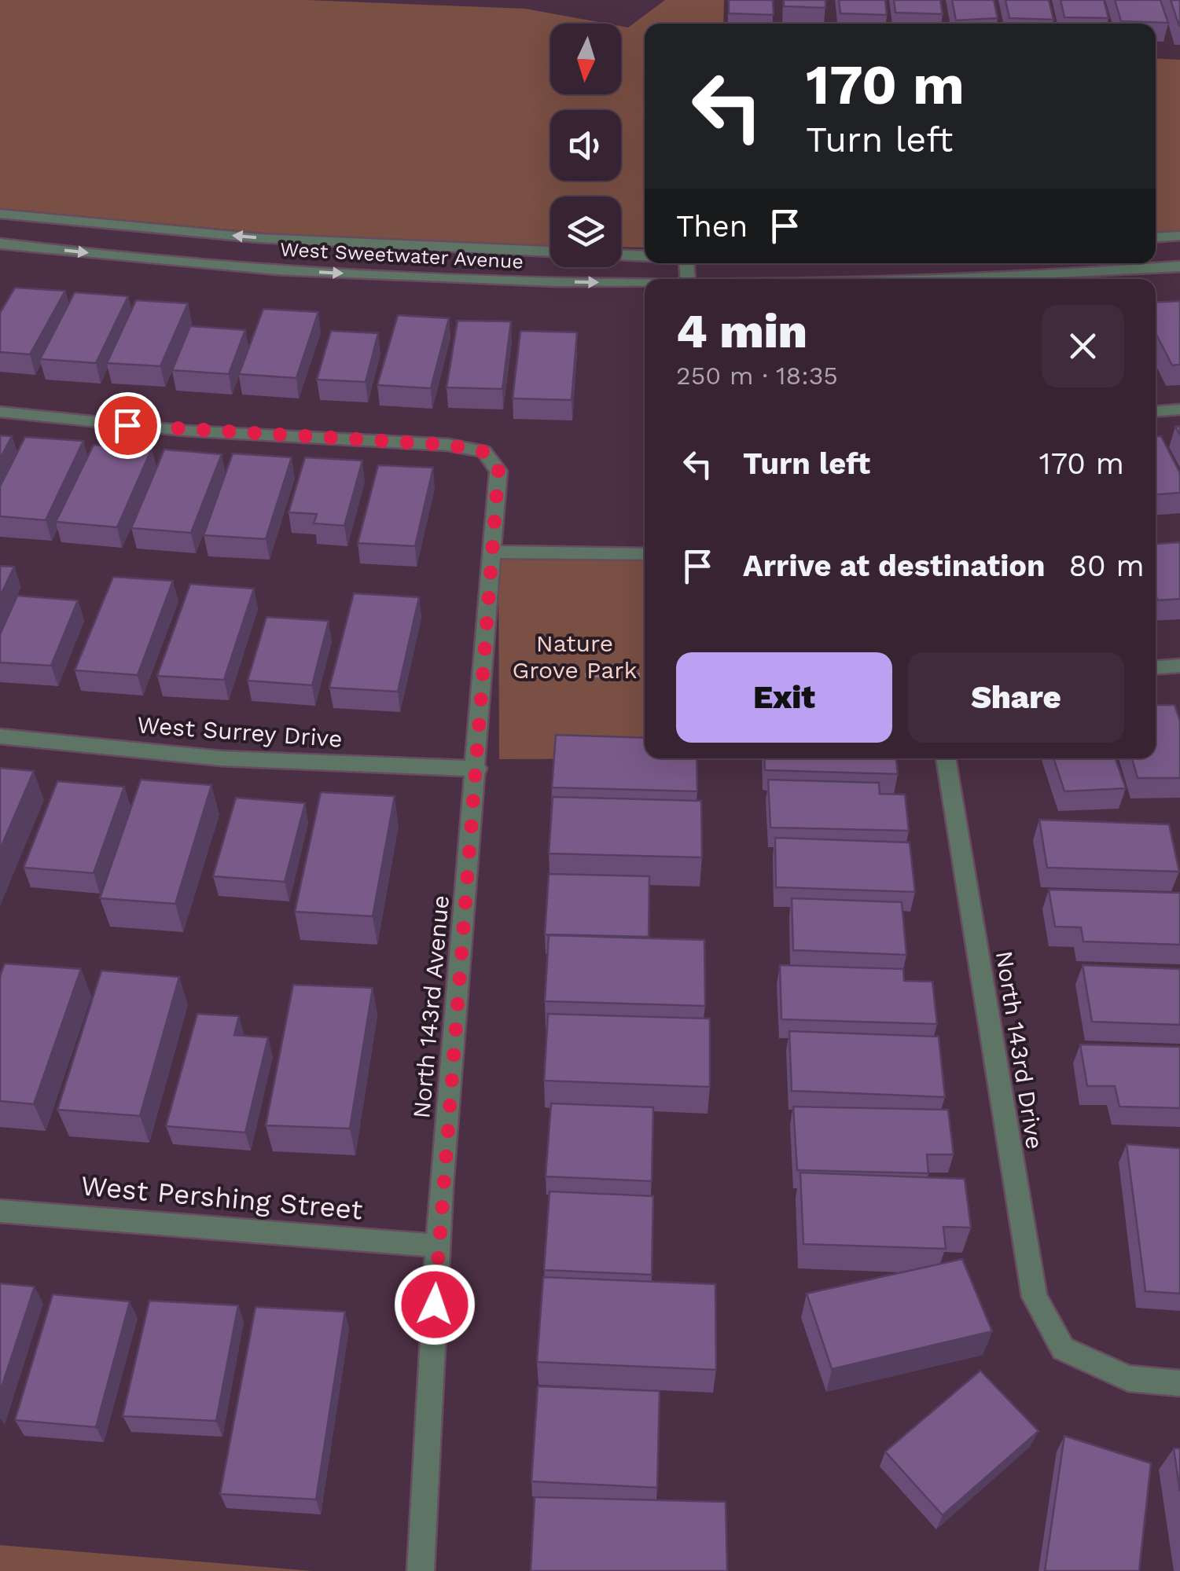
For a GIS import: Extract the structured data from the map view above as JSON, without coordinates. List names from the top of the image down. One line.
{"streets":{"street":["West Sweetwater Avenue","West Surrey Drive","North 143rd Avenue","North 143rd Drive","West Pershing Street"]},"crossings":[["West Surrey Drive","North 143rd Avenue"],["North 143rd Avenue","West Pershing Street"]],"parks":["Nature Grove Park"],"north":"bottom","page":{"turn":["170 m","Turn left"],"then":"Then","heading":["4 min","250 m · 18:35"],"list":[{"name":"Turn left","value":"170 m"},{"name":"Arrive at destination","value":"80 m"}],"buttons":["Exit","Share"]}}
